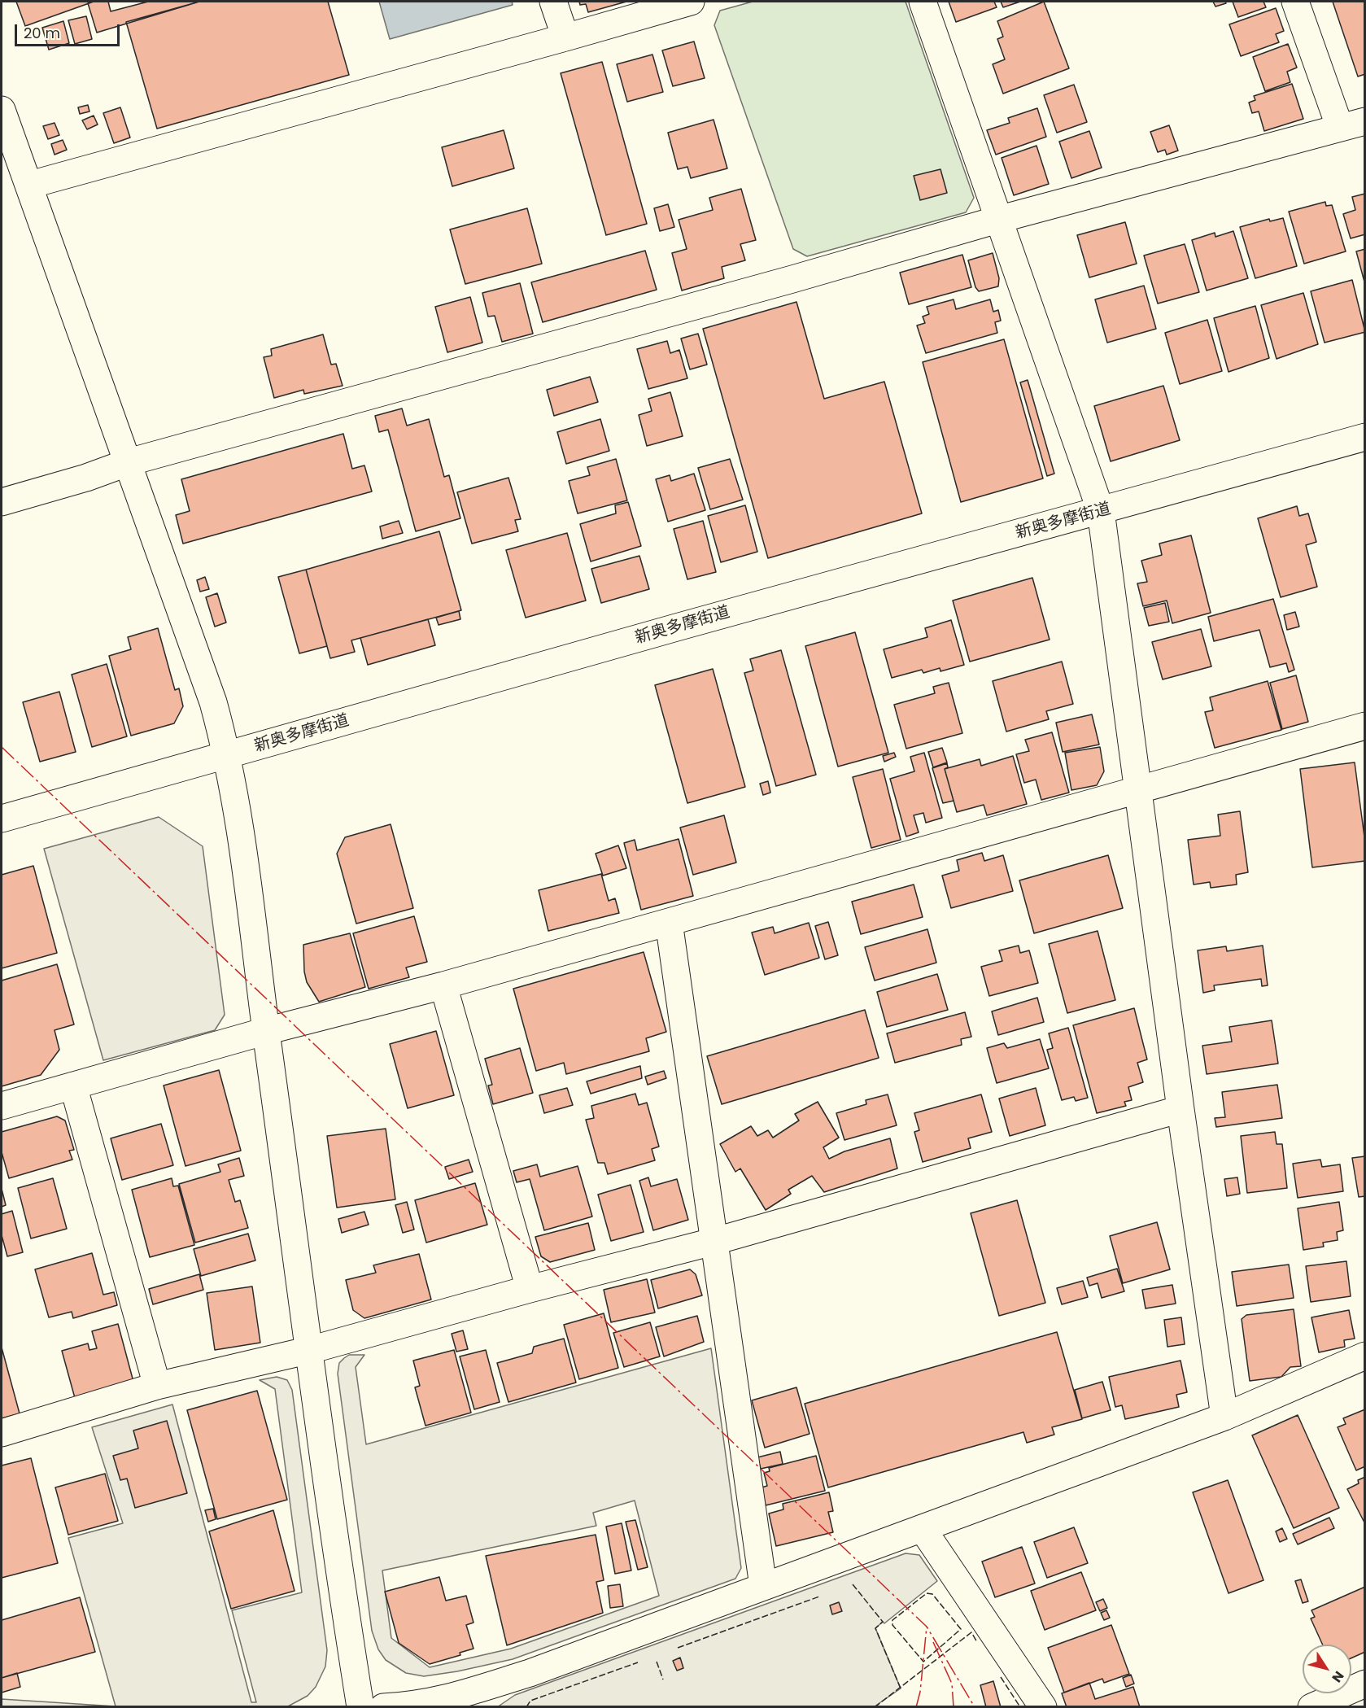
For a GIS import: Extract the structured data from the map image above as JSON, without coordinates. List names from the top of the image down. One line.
{"streets":{"street":["新奥多摩街道"]},"scale_bar":"20 m","north":"bottom right"}
